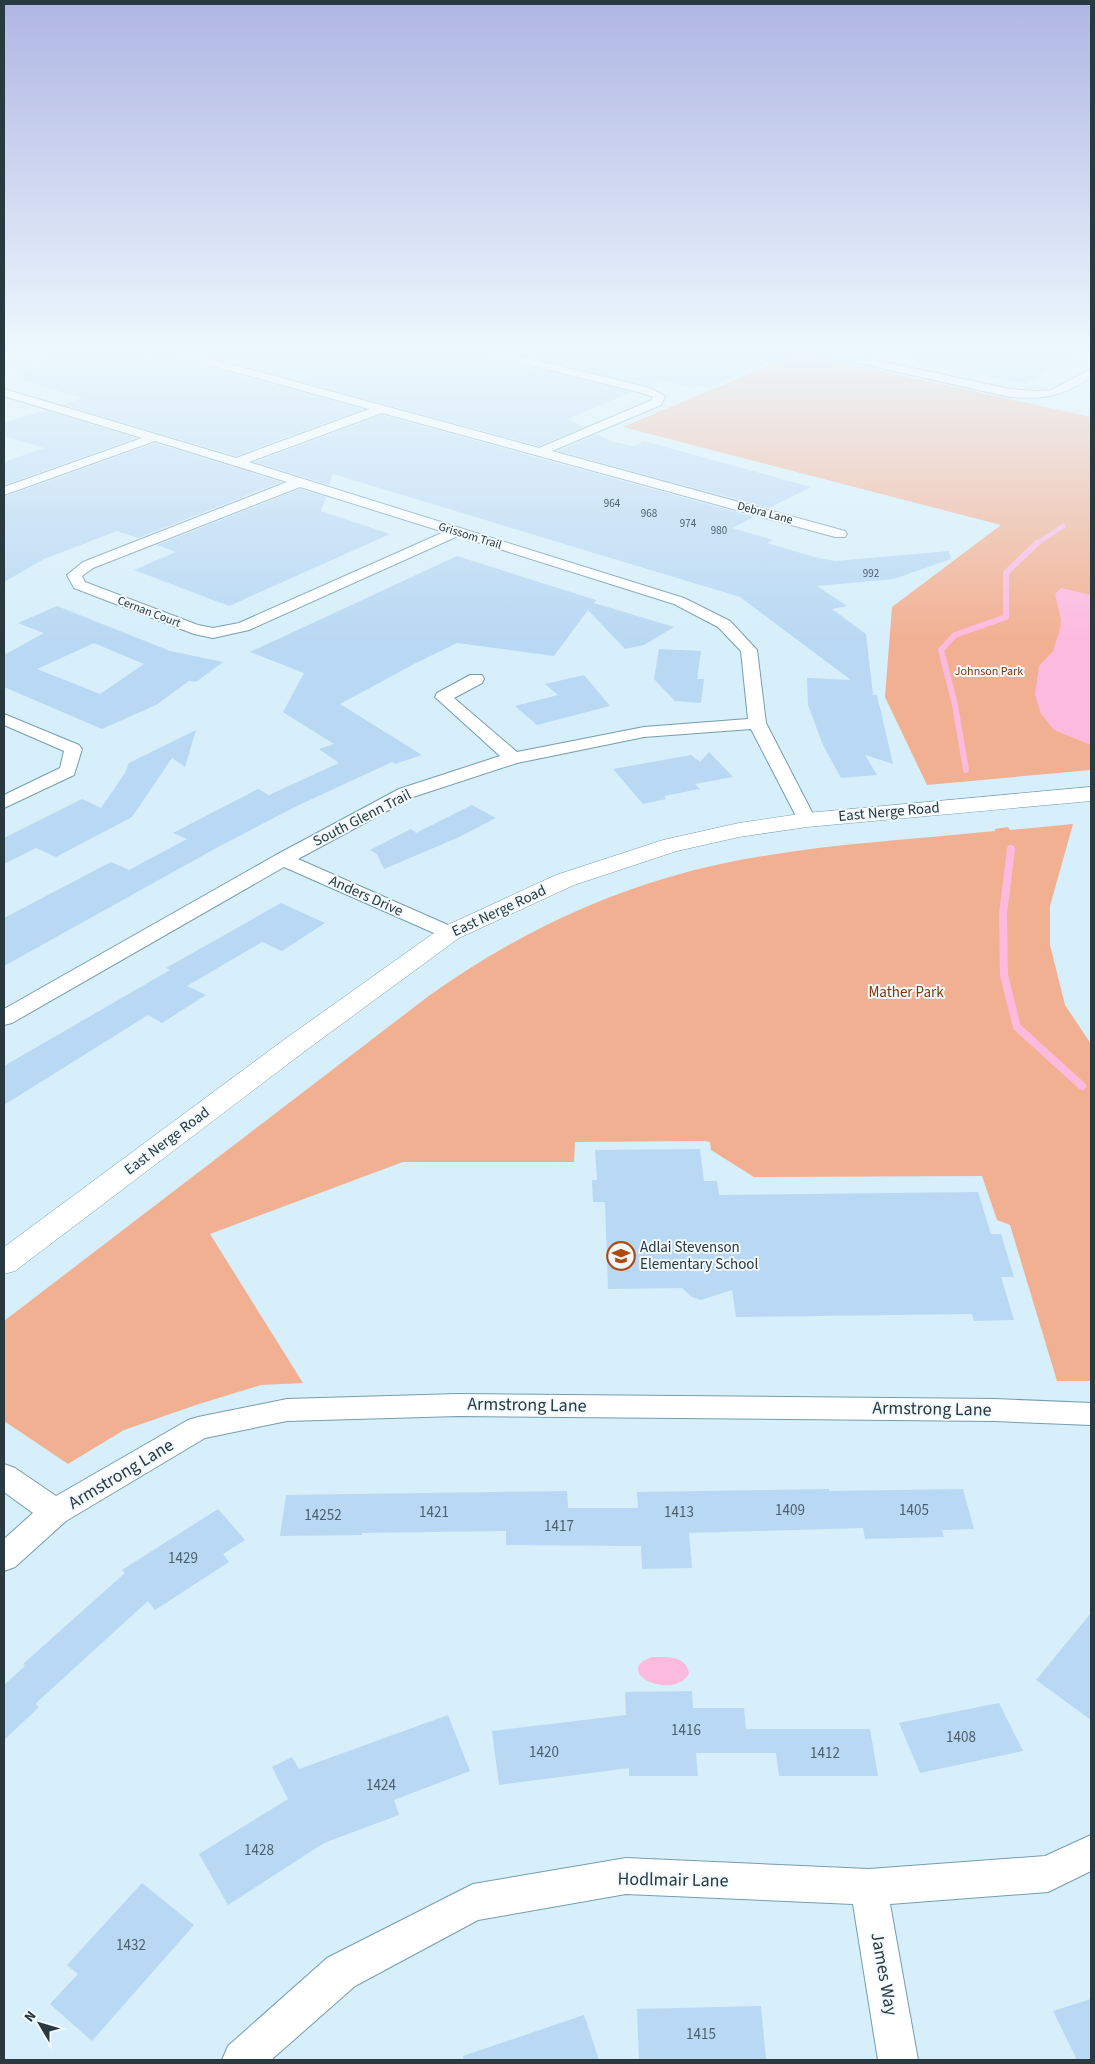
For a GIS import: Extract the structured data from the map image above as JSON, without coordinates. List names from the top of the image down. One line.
{"streets":{"main road":["East Nerge Road"],"street":["Debra Lane","Grissom Trail","Cernan Court","South Glenn Trail","Anders Drive","Armstrong Lane","Hodlmair Lane","James Way"]},"crossings":[["Grissom Trail","Cernan Court"],["Grissom Trail","East Nerge Road"],["Grissom Trail","South Glenn Trail"],["East Nerge Road","Anders Drive"],["South Glenn Trail","Anders Drive"],["Hodlmair Lane","James Way"]],"parks":["Johnson Park","Mather Park"],"places":{"school or university":["Adlai Stevenson Elementary School"]},"house_numbers":["964","968","974","980","992","1409","1405","1421","1413","14252","1417","1429","1416","1408","1420","1412","1424","1428","1432","1415"],"north":"top left"}
